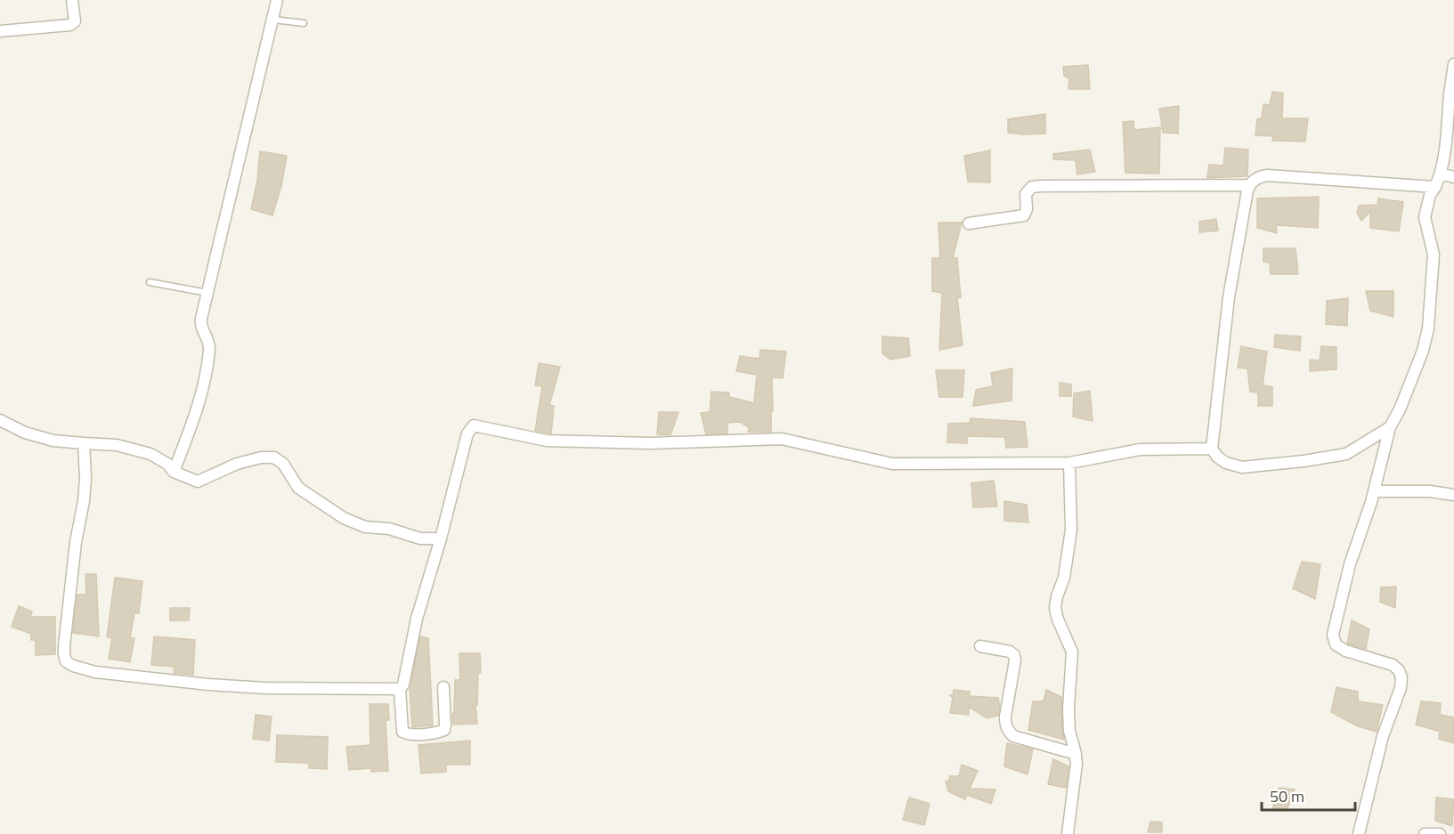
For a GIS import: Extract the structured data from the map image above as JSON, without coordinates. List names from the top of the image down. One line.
{"scale_bar":"50 m"}
